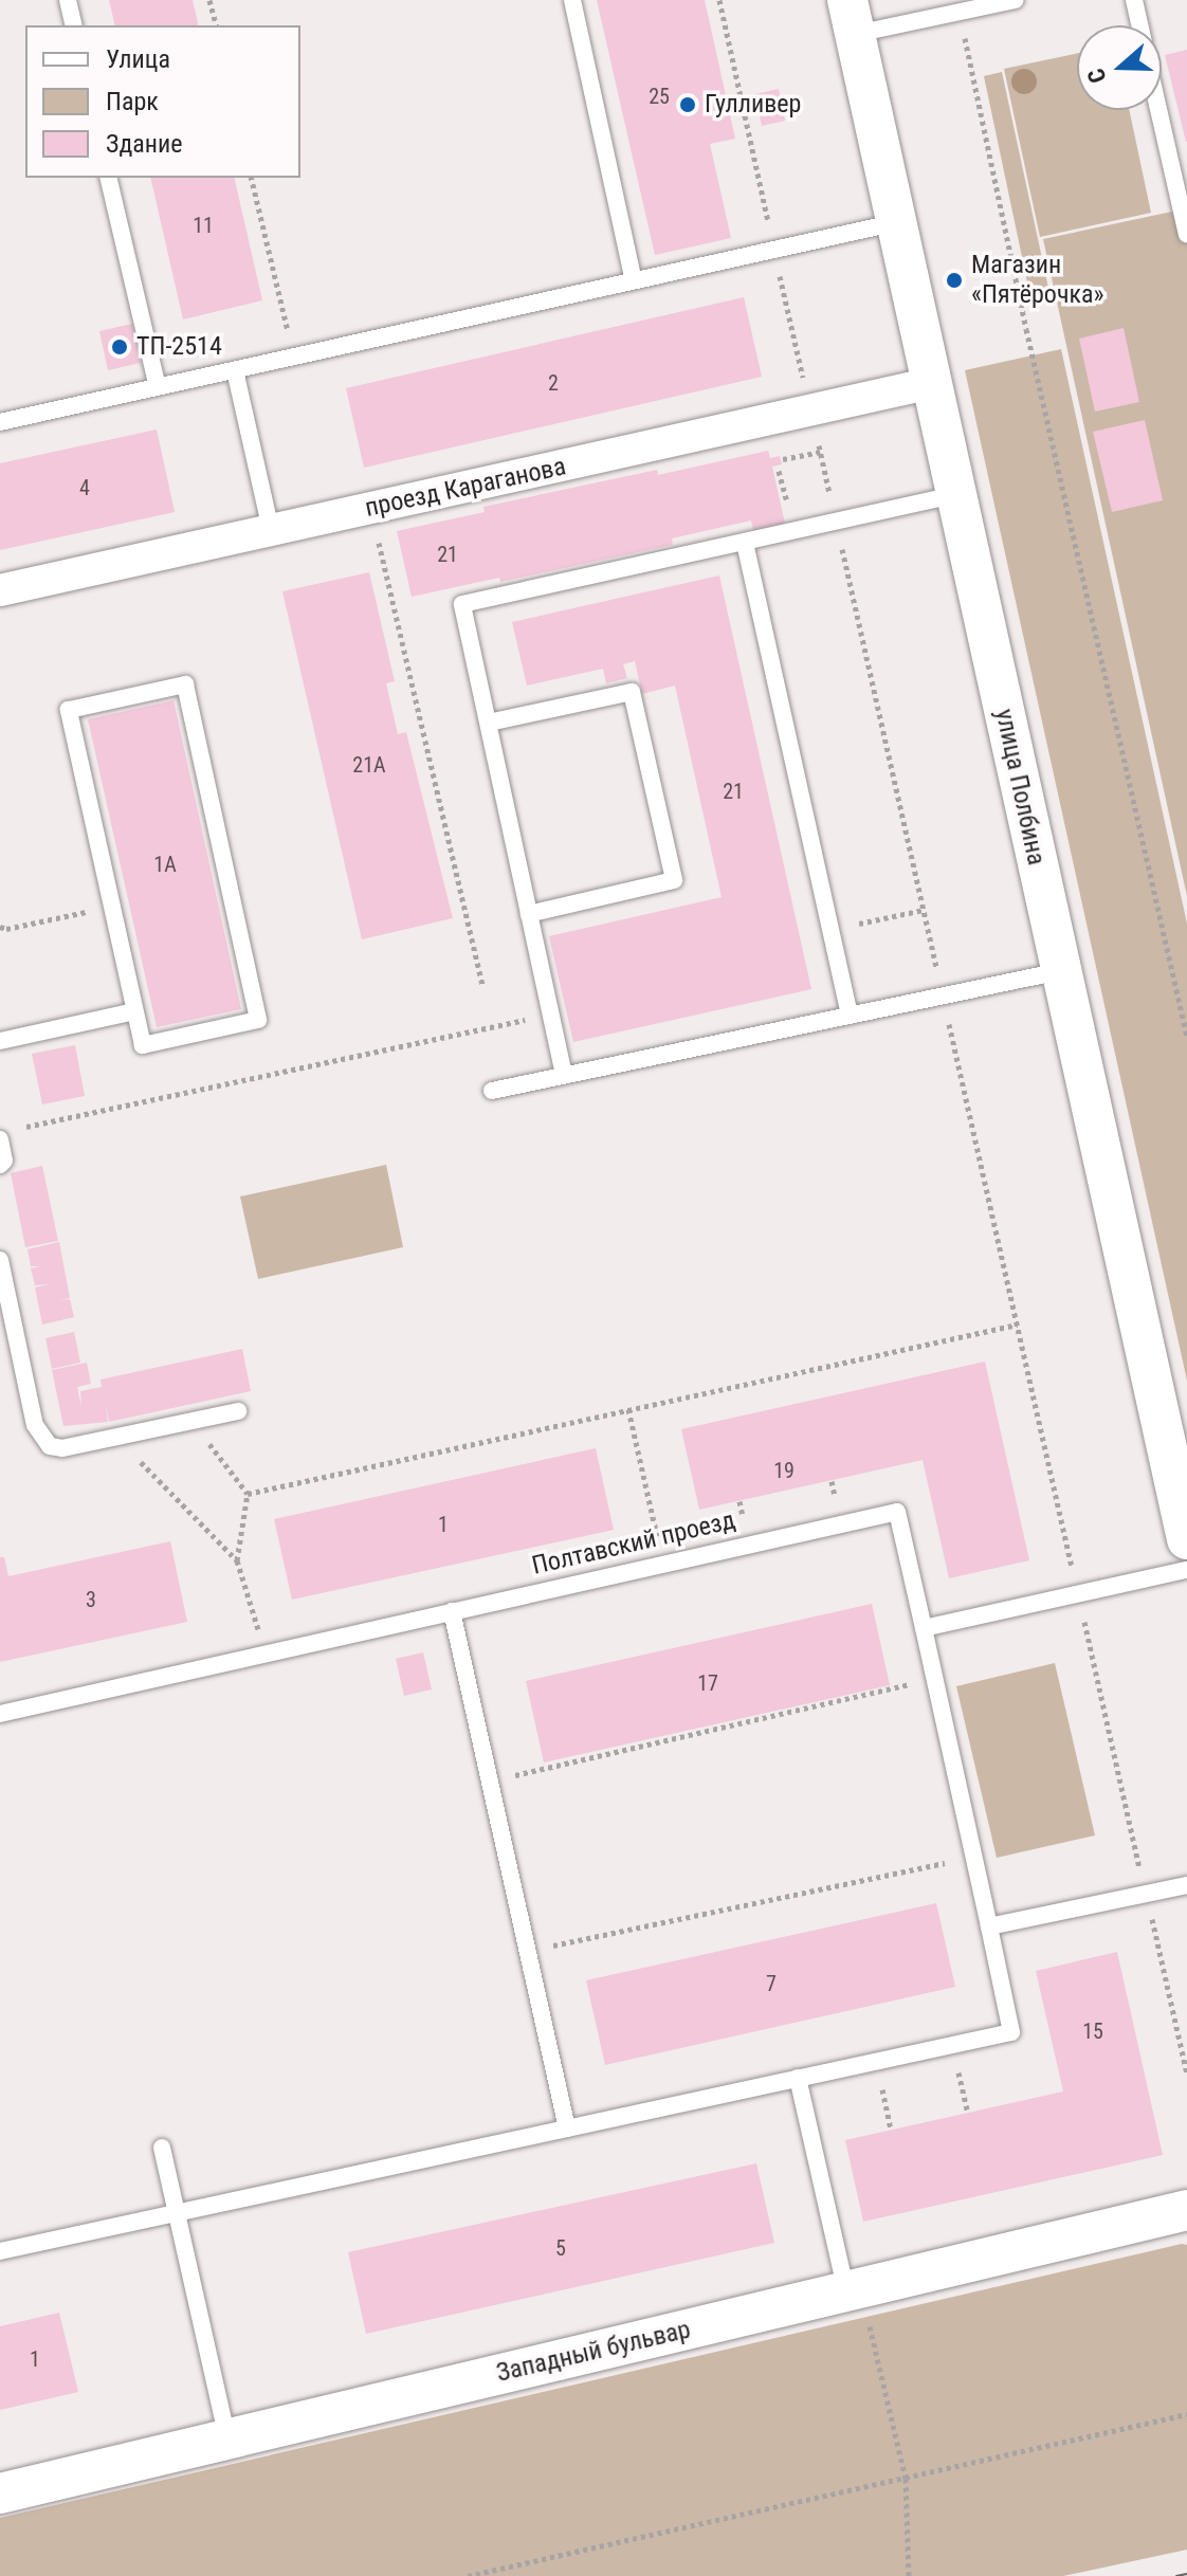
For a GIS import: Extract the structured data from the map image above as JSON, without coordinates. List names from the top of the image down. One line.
{"streets":{"street":["проезд Караганова","улица Полбина","Западный бульвар"],"lane":["Полтавский проезд"]},"crossings":[["проезд Караганова","улица Полбина"]],"places":["Гулливер","Магазин «Пятёрочка»","ТП-2514"],"house_numbers":["25","11","2","4","21","21А","21","1А","19","1","3","17","7","15","5","1"],"legend":["Улица","Парк","Здание"],"north":"left"}
